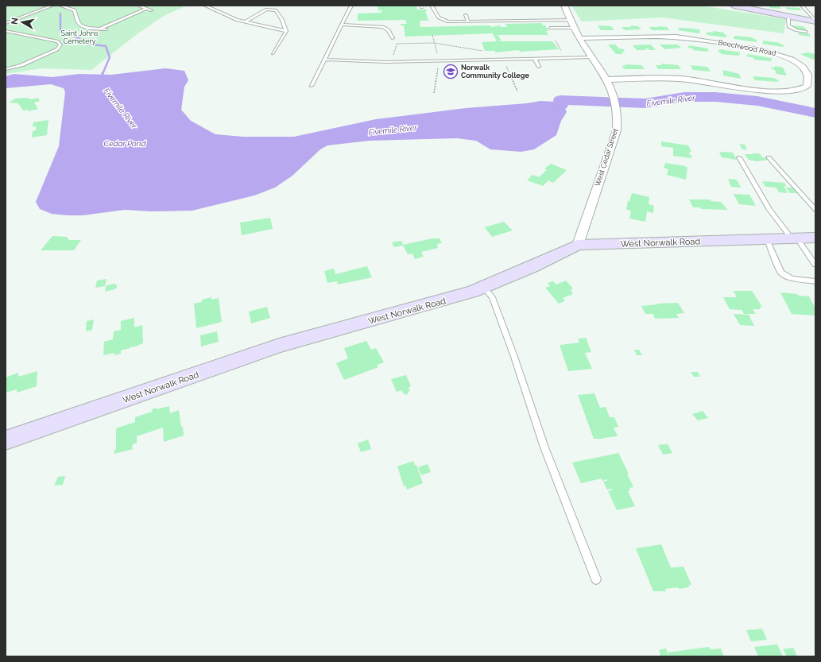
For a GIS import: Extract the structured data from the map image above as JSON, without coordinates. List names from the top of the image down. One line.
{"streets":{"main road":["West Norwalk Road"],"street":["Beechwood Road","West Cedar Street"]},"crossings":[["Beechwood Road","West Cedar Street"],["West Cedar Street","West Norwalk Road"]],"water":["Fivemile River","Cedar Pond"],"parks":["Saint Johns Cemetery"],"places":{"school or university":["Norwalk Community College"]},"north":"left"}
